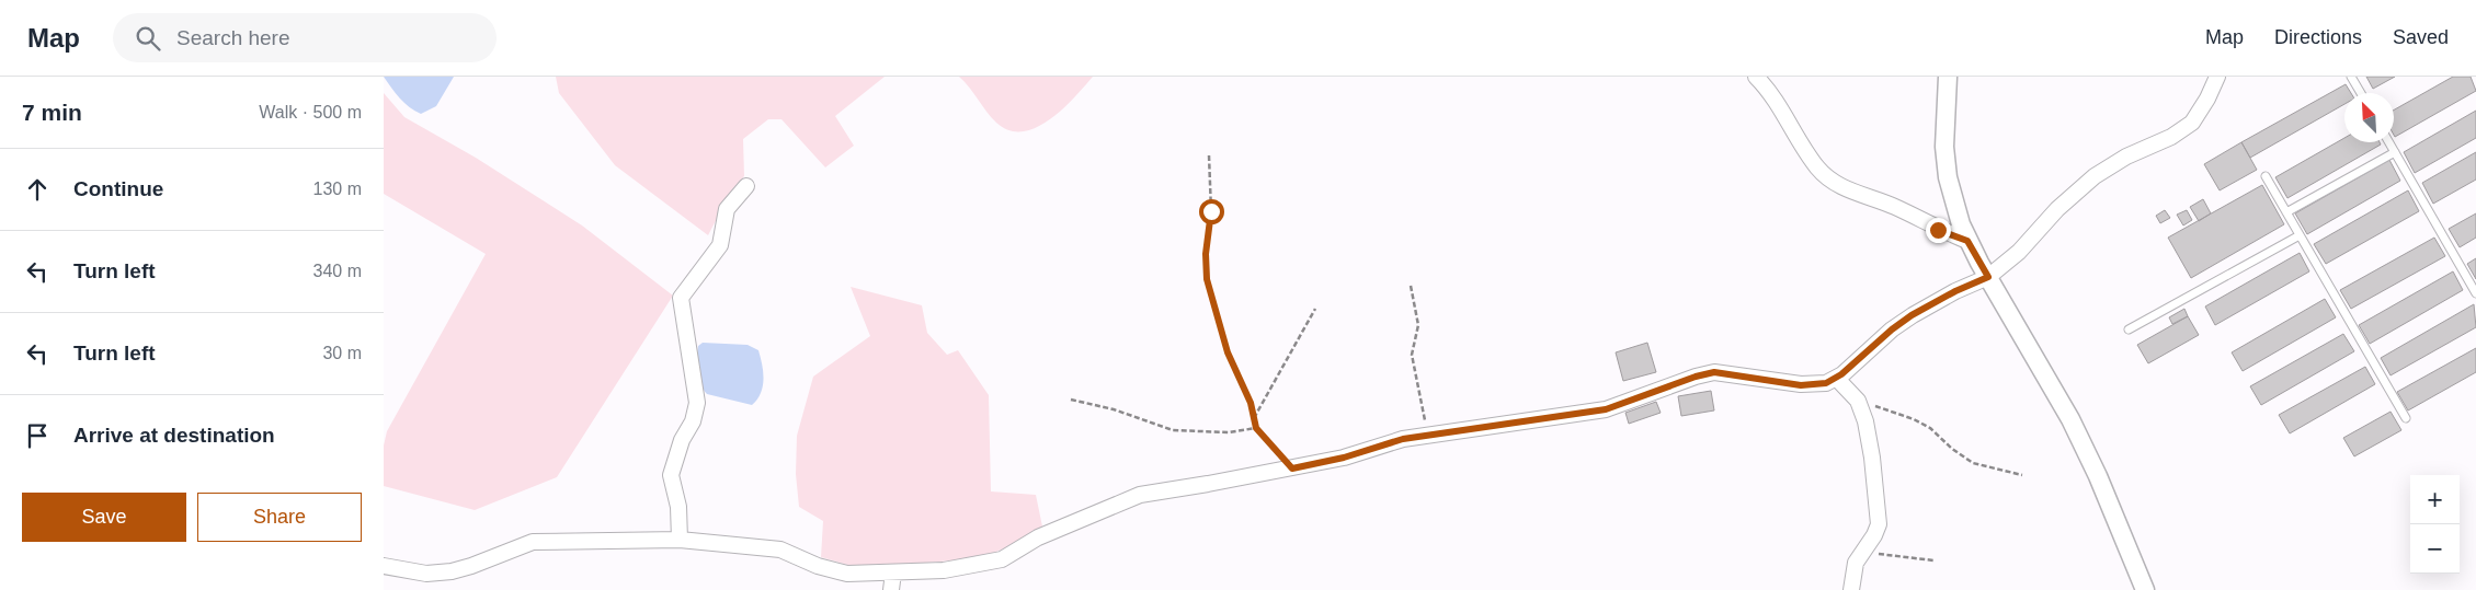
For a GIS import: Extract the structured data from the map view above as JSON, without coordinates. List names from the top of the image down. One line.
{"north":"top left","page":{"header":"Map","search":"Search here","nav":["Map","Directions","Saved"],"heading":["7 min","Walk · 500 m"],"list":[["Continue","130 m"],["Turn left","340 m"],["Turn left","30 m"],"Arrive at destination"],"map_buttons":["+","−"],"buttons":["Save","Share"]}}
